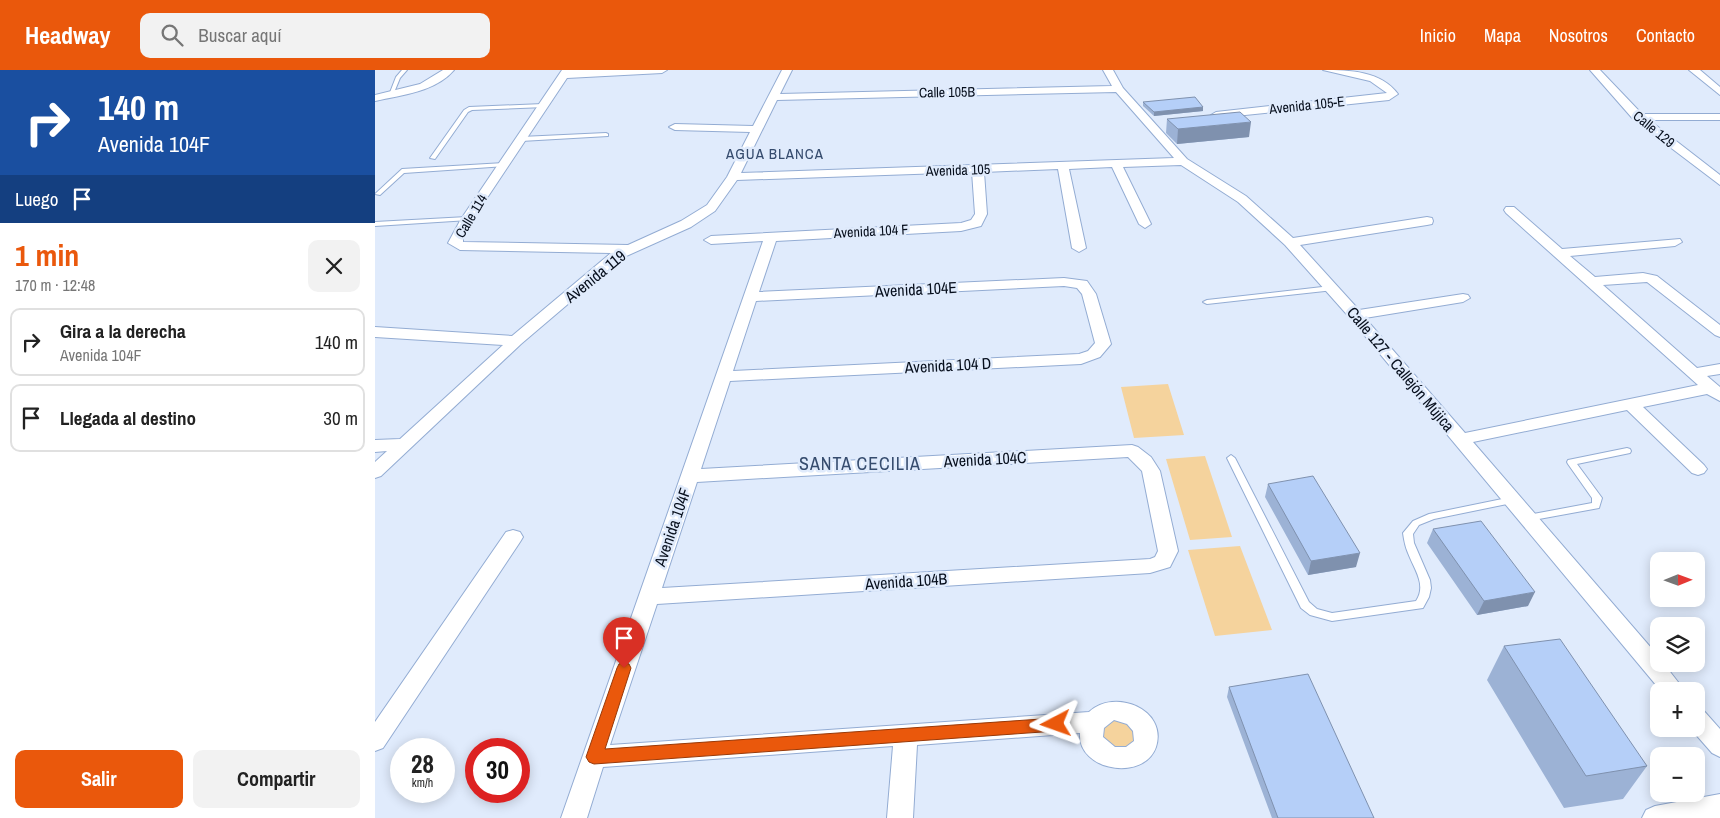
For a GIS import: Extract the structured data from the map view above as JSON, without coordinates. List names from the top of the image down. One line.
{"streets":{"street":["Calle 105B","Avenida 105-E","Calle 129","Avenida 105","Calle 114","Avenida 104 F","Avenida 119","Avenida 104E","Avenida 104 D","Calle 127 - Callejón Mújica","Avenida 104C","Avenida 104F","Avenida 104B"]},"crossings":[["Calle 105B","Avenida 119"],["Calle 105B","Calle 127 - Callejón Mújica"],["Avenida 105","Avenida 104 F"],["Avenida 105","Avenida 119"],["Avenida 105","Calle 127 - Callejón Mújica"],["Calle 114","Avenida 119"],["Avenida 104 F","Avenida 104F"],["Avenida 104E","Avenida 104 D"],["Avenida 104E","Avenida 104F"],["Avenida 104 D","Avenida 104F"],["Avenida 104C","Avenida 104F"],["Avenida 104C","Avenida 104B"],["Avenida 104F","Avenida 104B"]],"districts":["AGUA BLANCA","SANTA CECILIA"],"north":"right","page":{"header":"Headway","search":"Buscar aquí","nav":["Inicio","Mapa","Nosotros","Contacto"],"turn":["140 m","Avenida 104F"],"then":"Luego","heading":["1 min","170 m · 12:48"],"list":[{"name":"Gira a la derecha","note":"Avenida 104F","value":"140 m"},{"name":"Llegada al destino","value":"30 m"}],"map_buttons":["+","−"],"speed":"28 km/h","limit":"30","buttons":["Salir","Compartir"]}}
